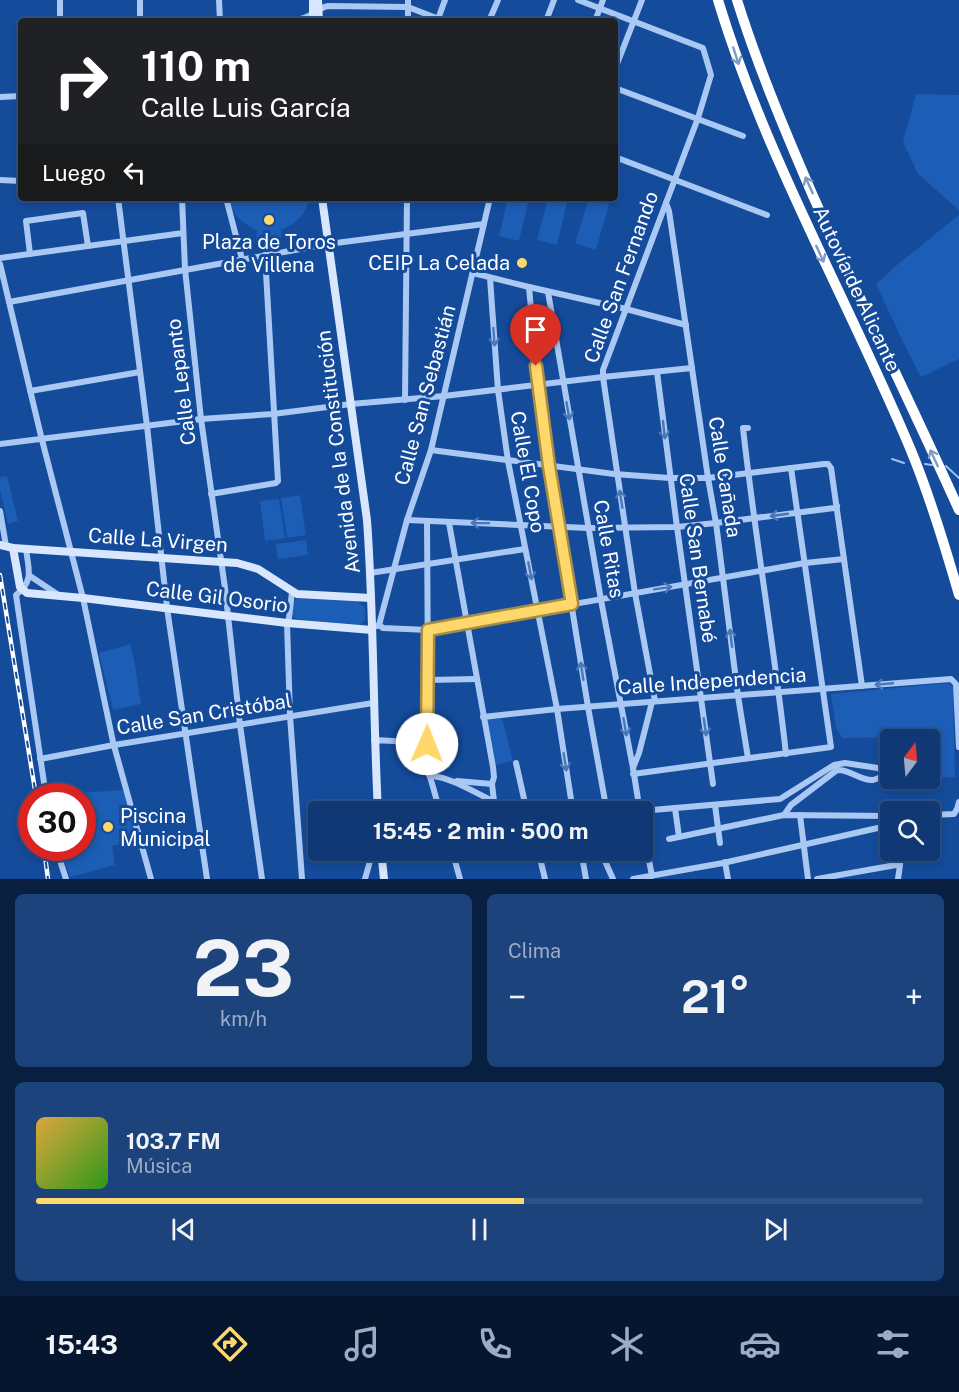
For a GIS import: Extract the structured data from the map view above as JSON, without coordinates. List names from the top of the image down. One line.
{"streets":{"highway":["Autovía de Alicante"],"street":["Calle San Fernando","Calle Lepanto","Calle San Sebastián","Avenida de la Constitución","Calle El Copo","Calle Cañada","Calle La Virgen","Calle Ritas","Calle San Bernabé","Calle Gil Osorio","Calle Independencia","Calle San Cristóbal"]},"crossings":[["Calle San Fernando","Calle Cañada"],["Calle San Fernando","Calle Ritas"],["Calle San Fernando","Calle Independencia"],["Calle Lepanto","Calle La Virgen"],["Calle Lepanto","Calle Gil Osorio"],["Calle Lepanto","Calle San Cristóbal"],["Calle San Sebastián","Avenida de la Constitución"],["Calle San Sebastián","Calle Gil Osorio"],["Avenida de la Constitución","Calle Gil Osorio"],["Avenida de la Constitución","Calle San Cristóbal"],["Calle El Copo","Calle Independencia"],["Calle Cañada","Calle Independencia"],["Calle Ritas","Calle Independencia"],["Calle San Bernabé","Calle Independencia"]],"one_way":["Calle San Bernabé"],"places":["Plaza de Toros de Villena","CEIP La Celada","Piscina Municipal"],"north":"top","page":{"turn":["110 m","Calle Luis García"],"then":"Luego","limit":"30","trip":"15:45 · 2 min · 500 m","tile":[["23","km/h"],"Clima"],"heat":["−","21°","+"],"song":["103.7 FM","Música"],"tabs":"15:43"}}
